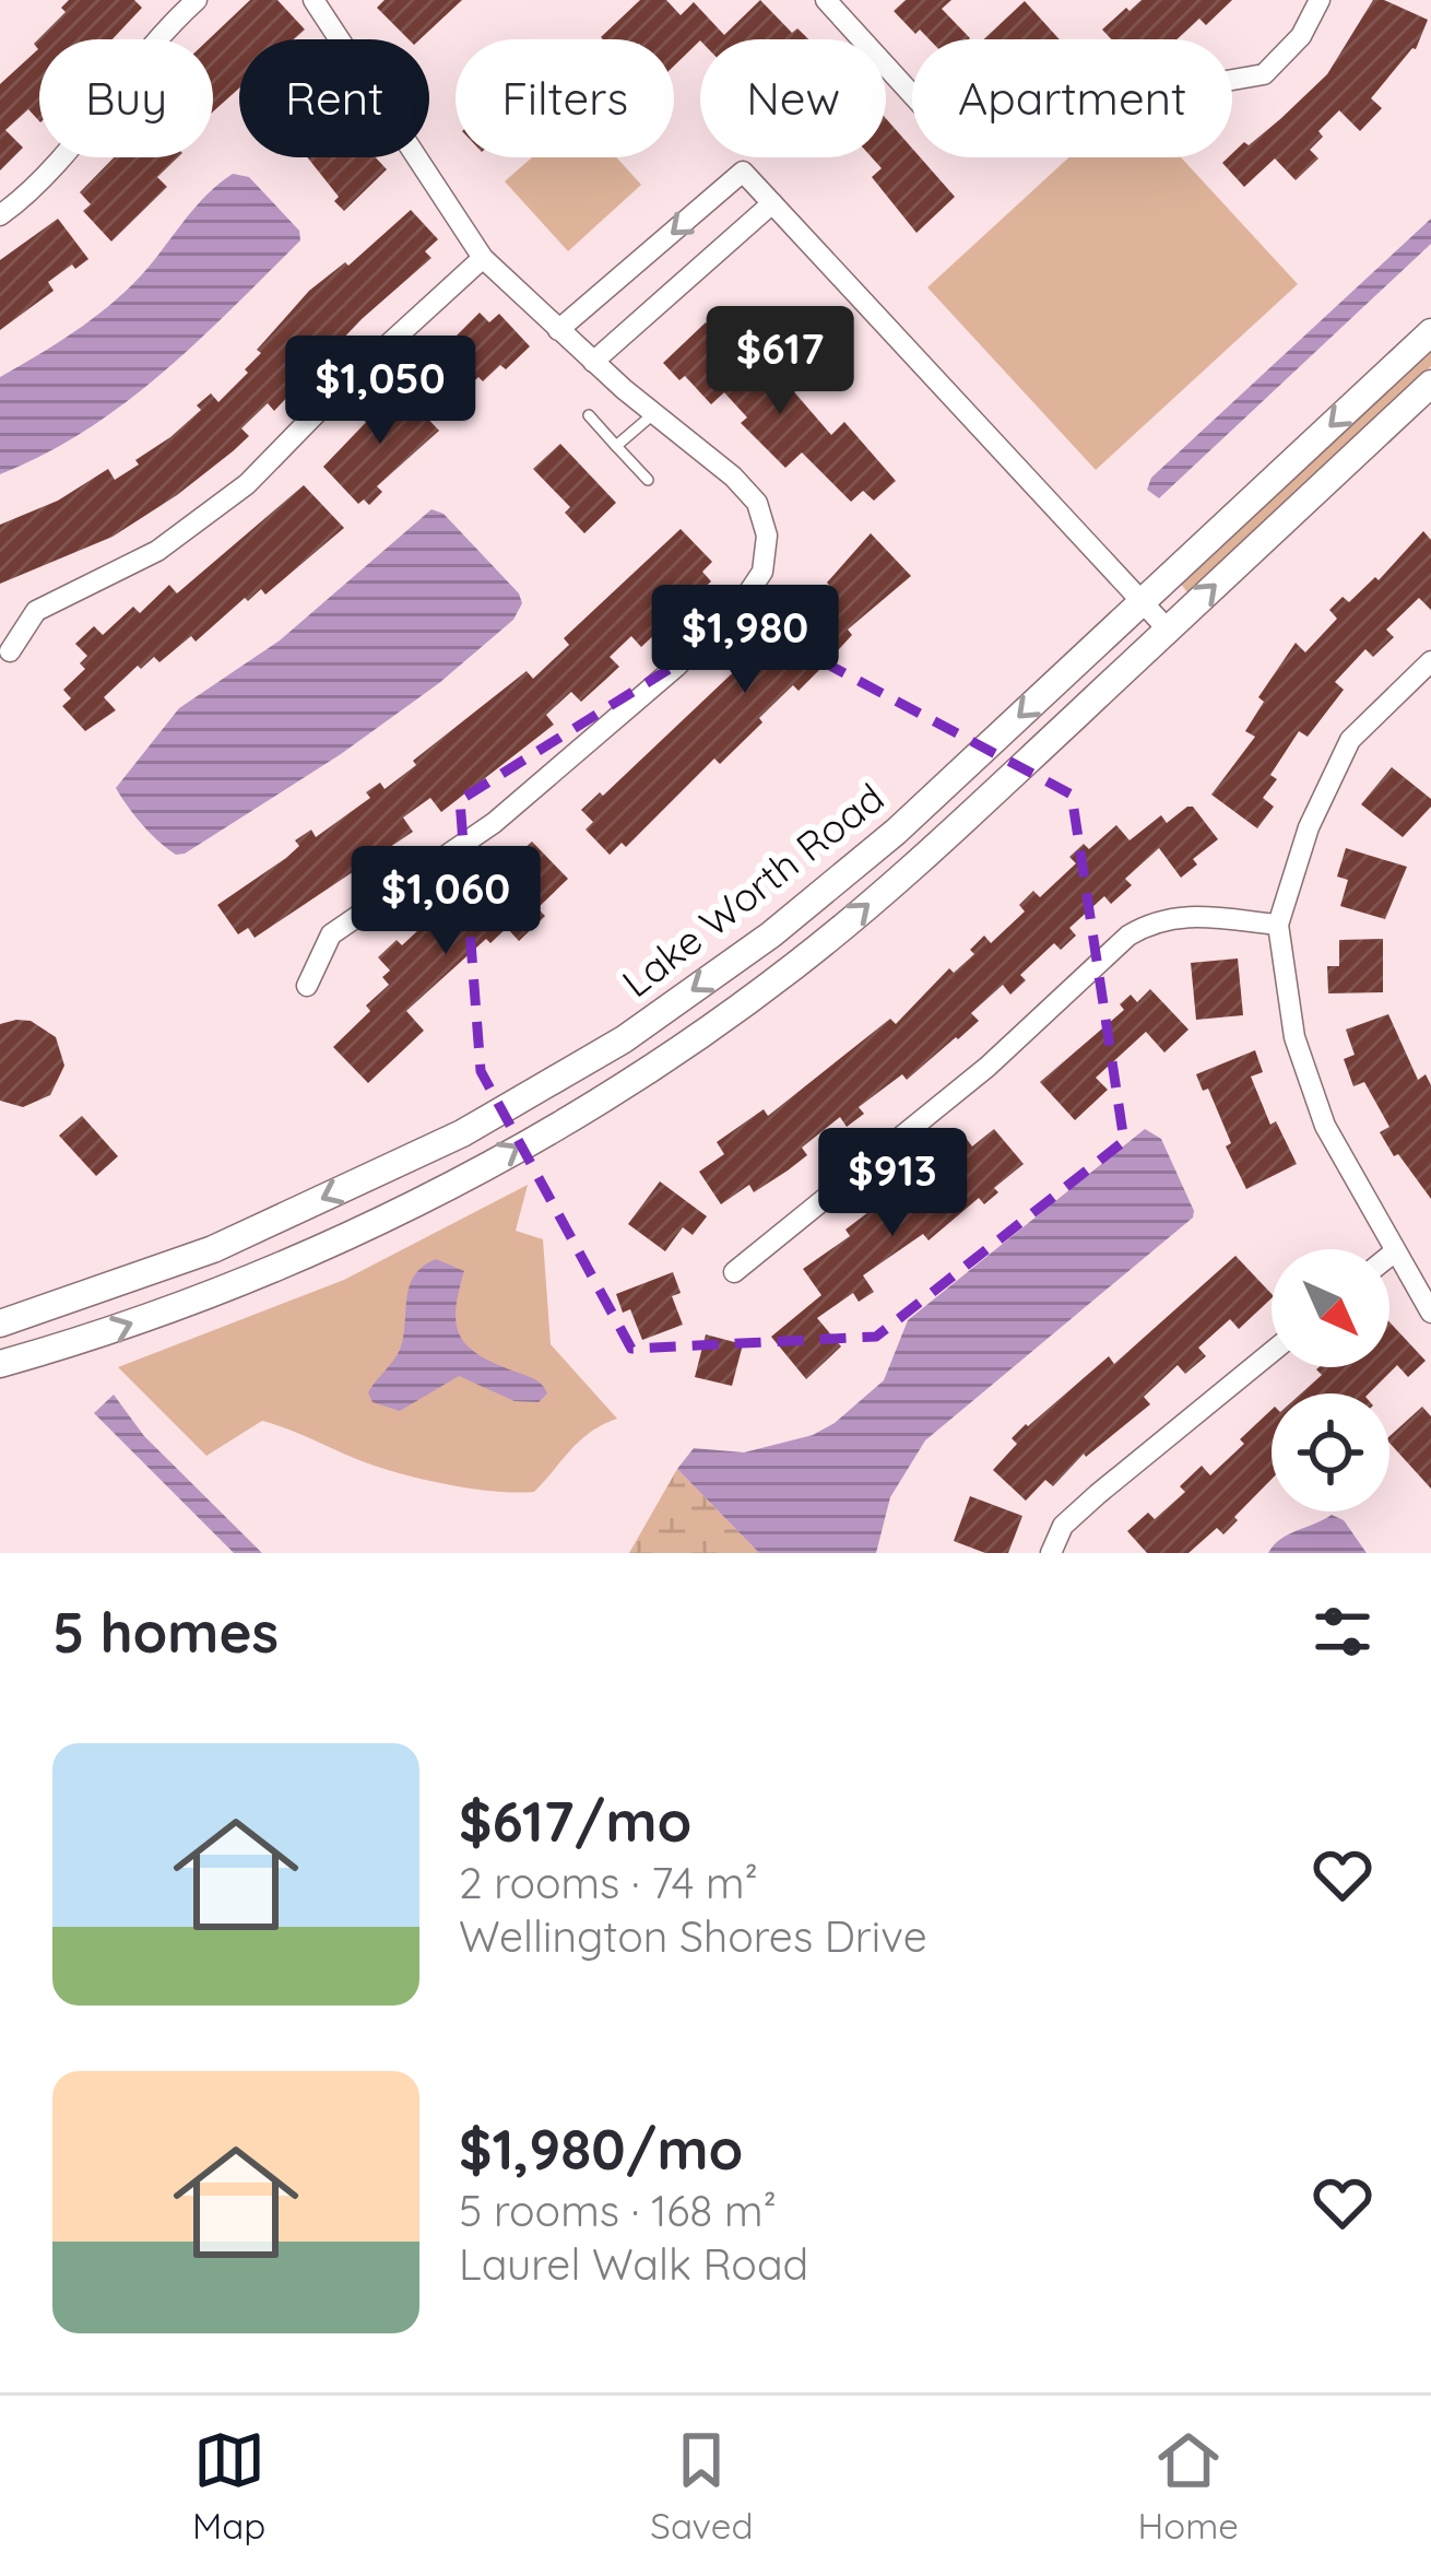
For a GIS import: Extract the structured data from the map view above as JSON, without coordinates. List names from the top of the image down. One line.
{"streets":{"street":["Lake Worth Road"]},"north":"bottom right","page":{"chip":["Buy","Rent","Filters","New","Apartment"],"price":["$617","$1,050","$1,980","$1,060","$913"],"heading":"5 homes","list":[{"name":"$617/mo","note":"2 rooms · 74 m² · Wellington Shores Drive"},{"name":"$1,980/mo","note":"5 rooms · 168 m² · Laurel Walk Road"}],"tabs":["Map","Saved","Home"]}}
